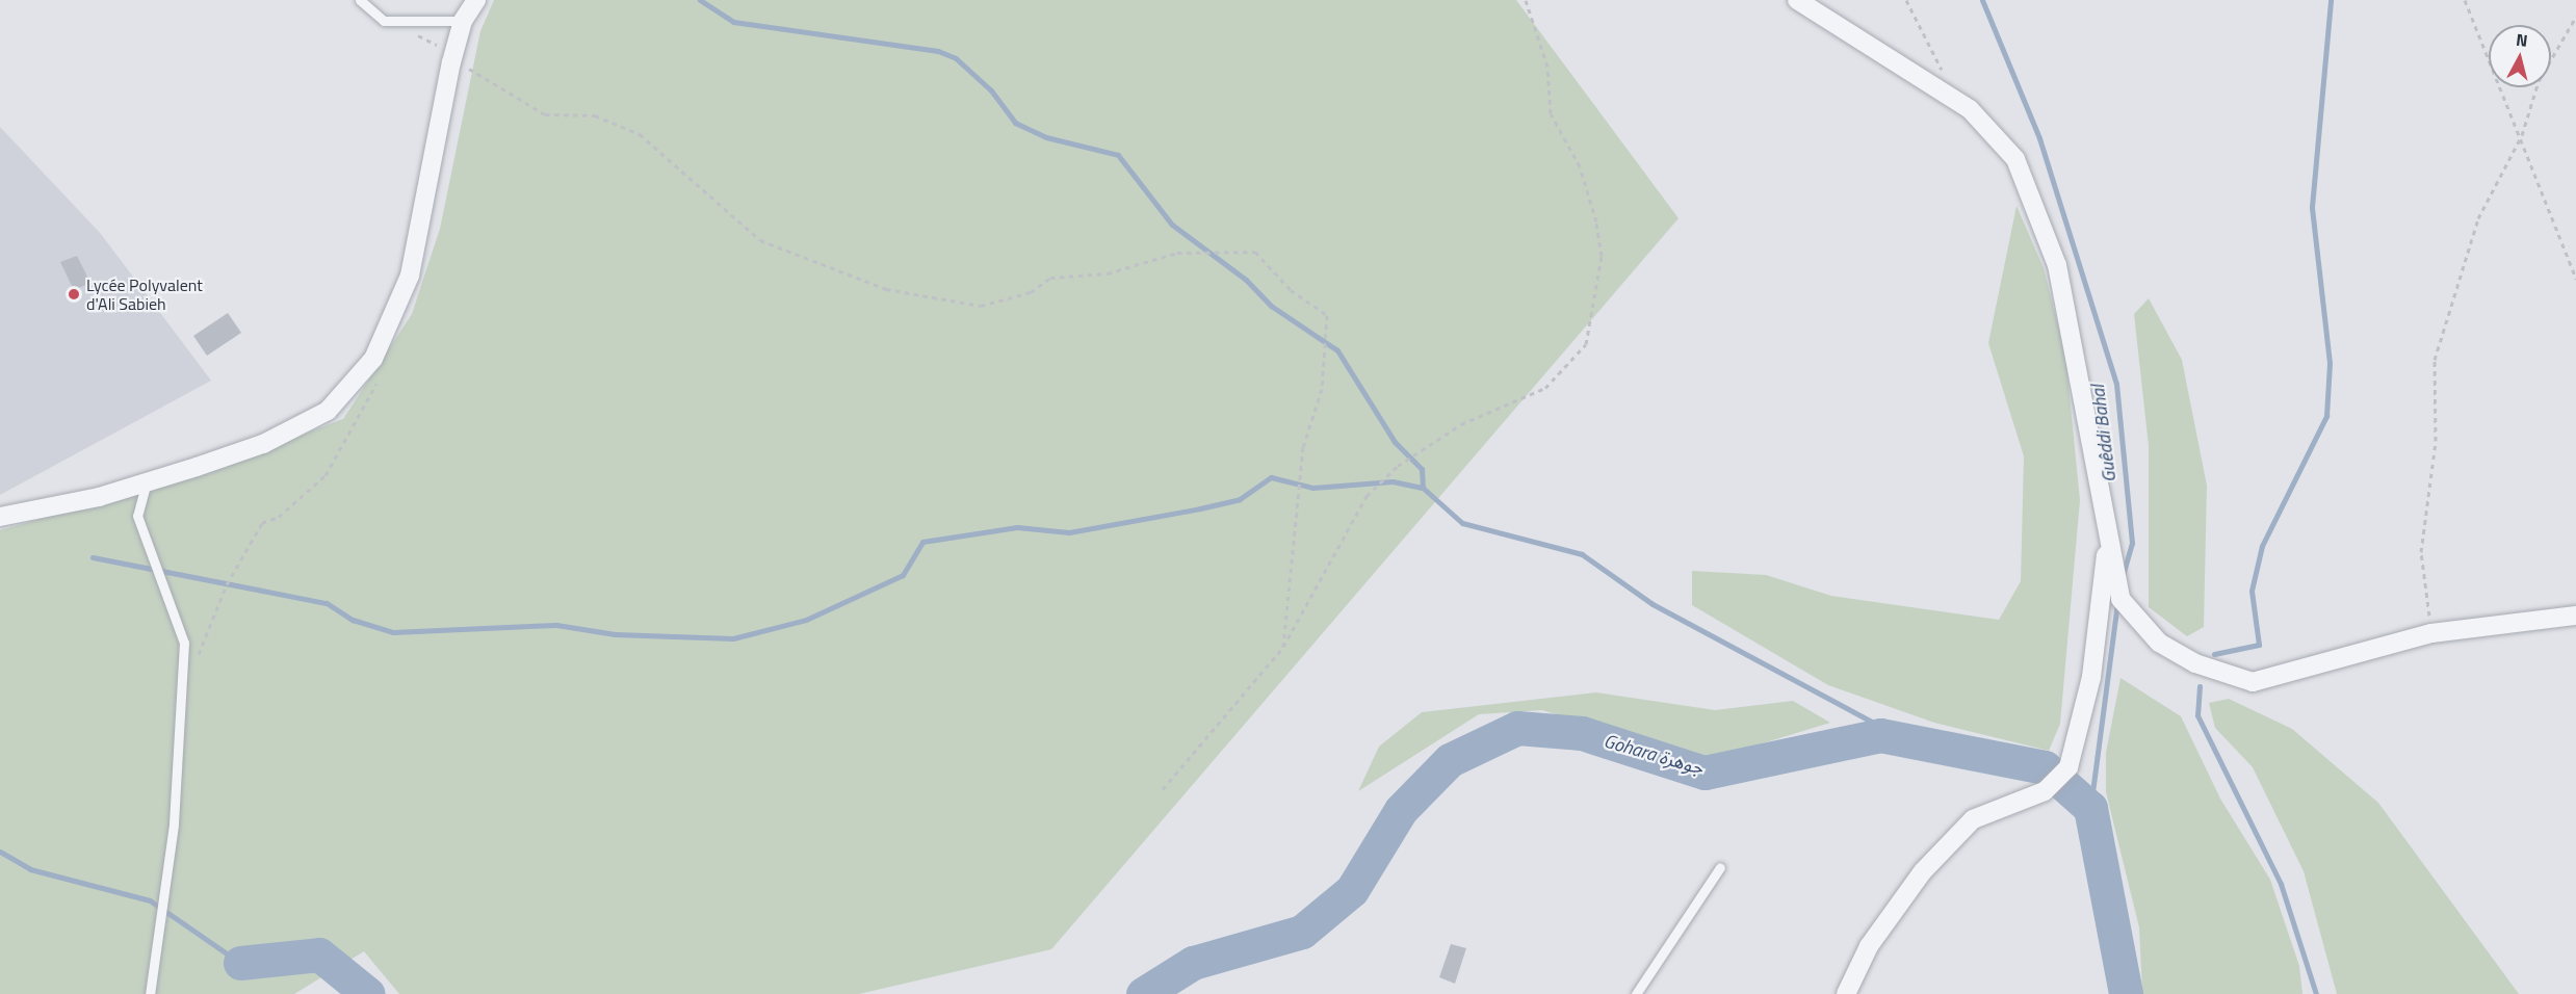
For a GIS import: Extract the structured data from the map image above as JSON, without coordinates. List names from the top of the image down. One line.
{"water":["Guêddi Bahal","Gohara جوهرة"],"places":["Lycée Polyvalent d'Ali Sabieh"],"north":"top"}
